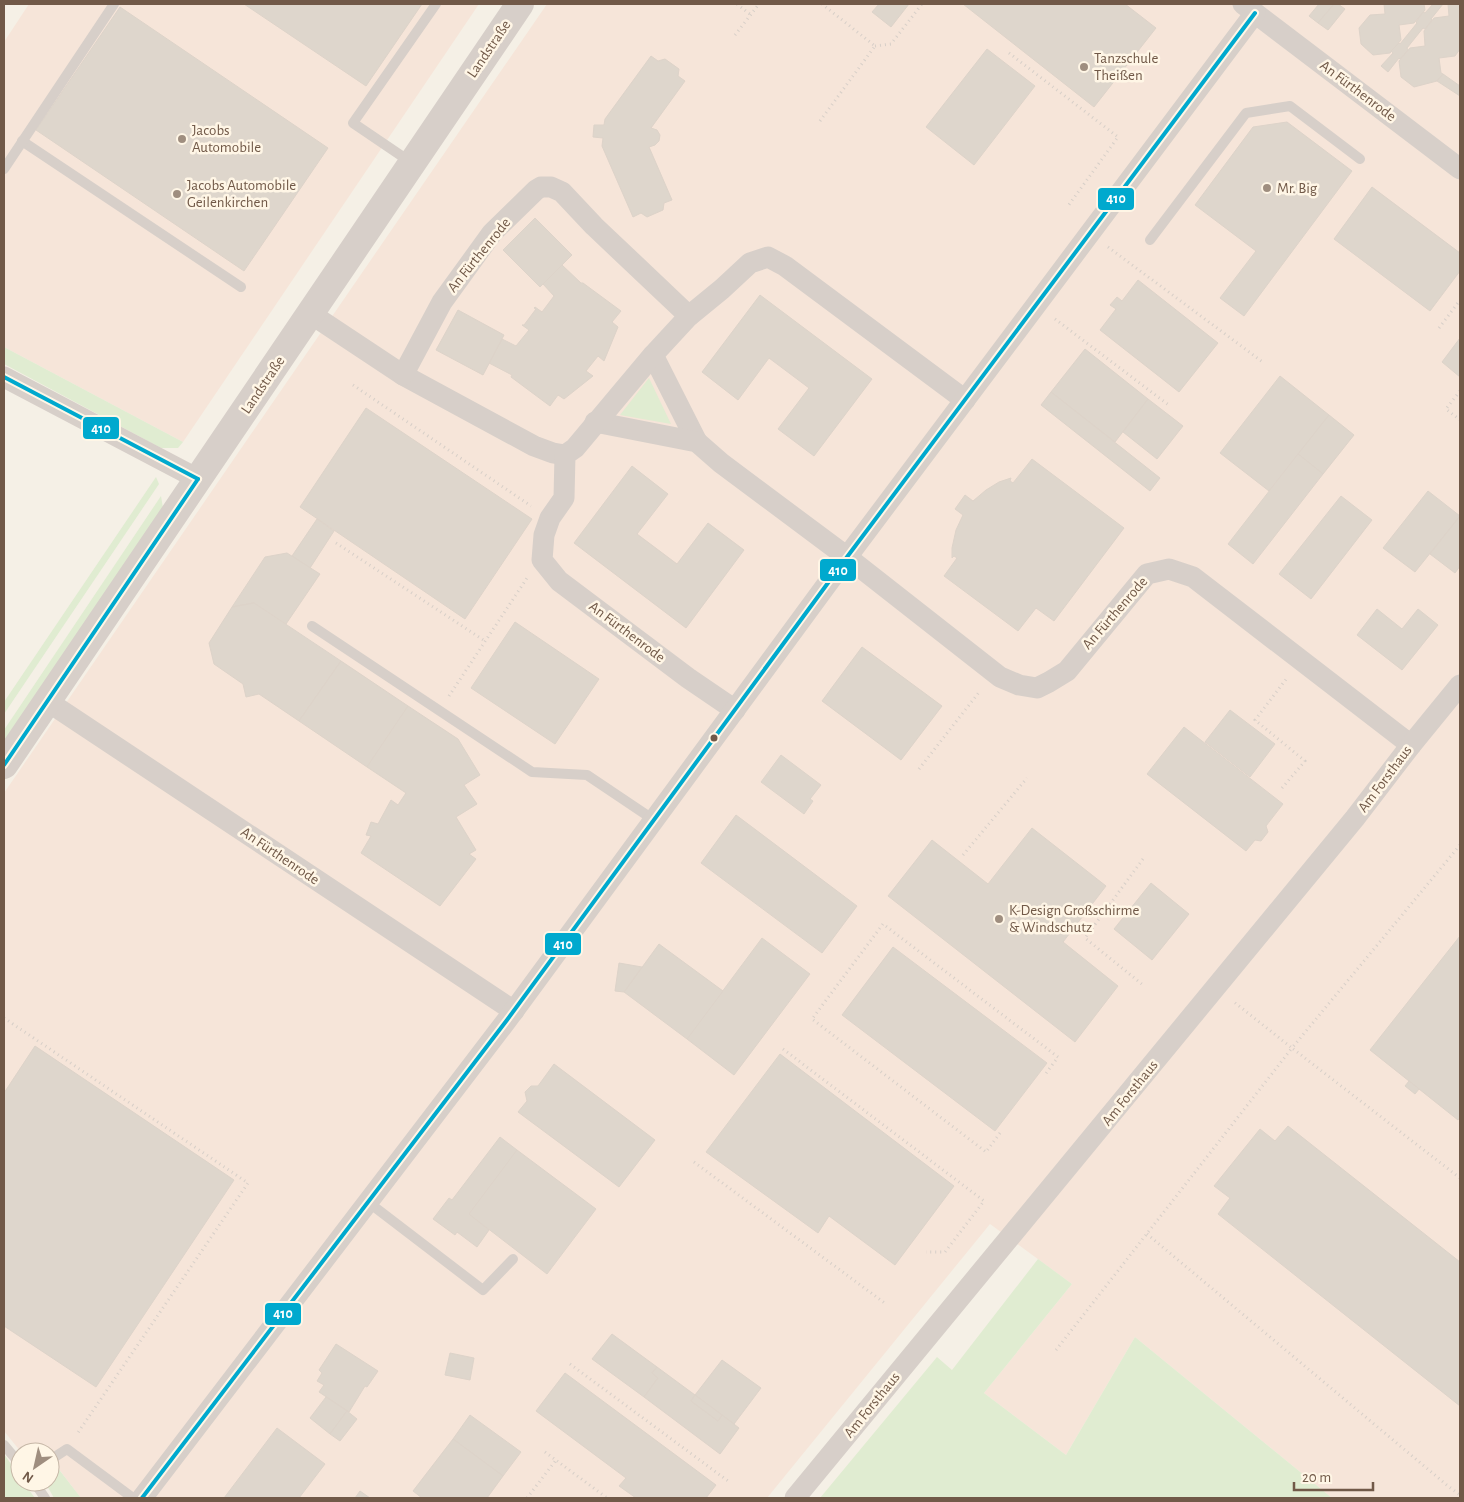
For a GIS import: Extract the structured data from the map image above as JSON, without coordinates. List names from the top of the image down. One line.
{"streets":{"street":["Landstraße","An Fürthenrode","Am Forsthaus"]},"crossings":[["Landstraße","An Fürthenrode"],["An Fürthenrode","Am Forsthaus"]],"places":["Tanzschule Theißen","Jacobs Automobile","Mr. Big","Jacobs Automobile Geilenkirchen","K-Design Großschirme & Windschutz"],"lines":["transit line 410"],"scale_bar":"20 m","north":"bottom left"}
